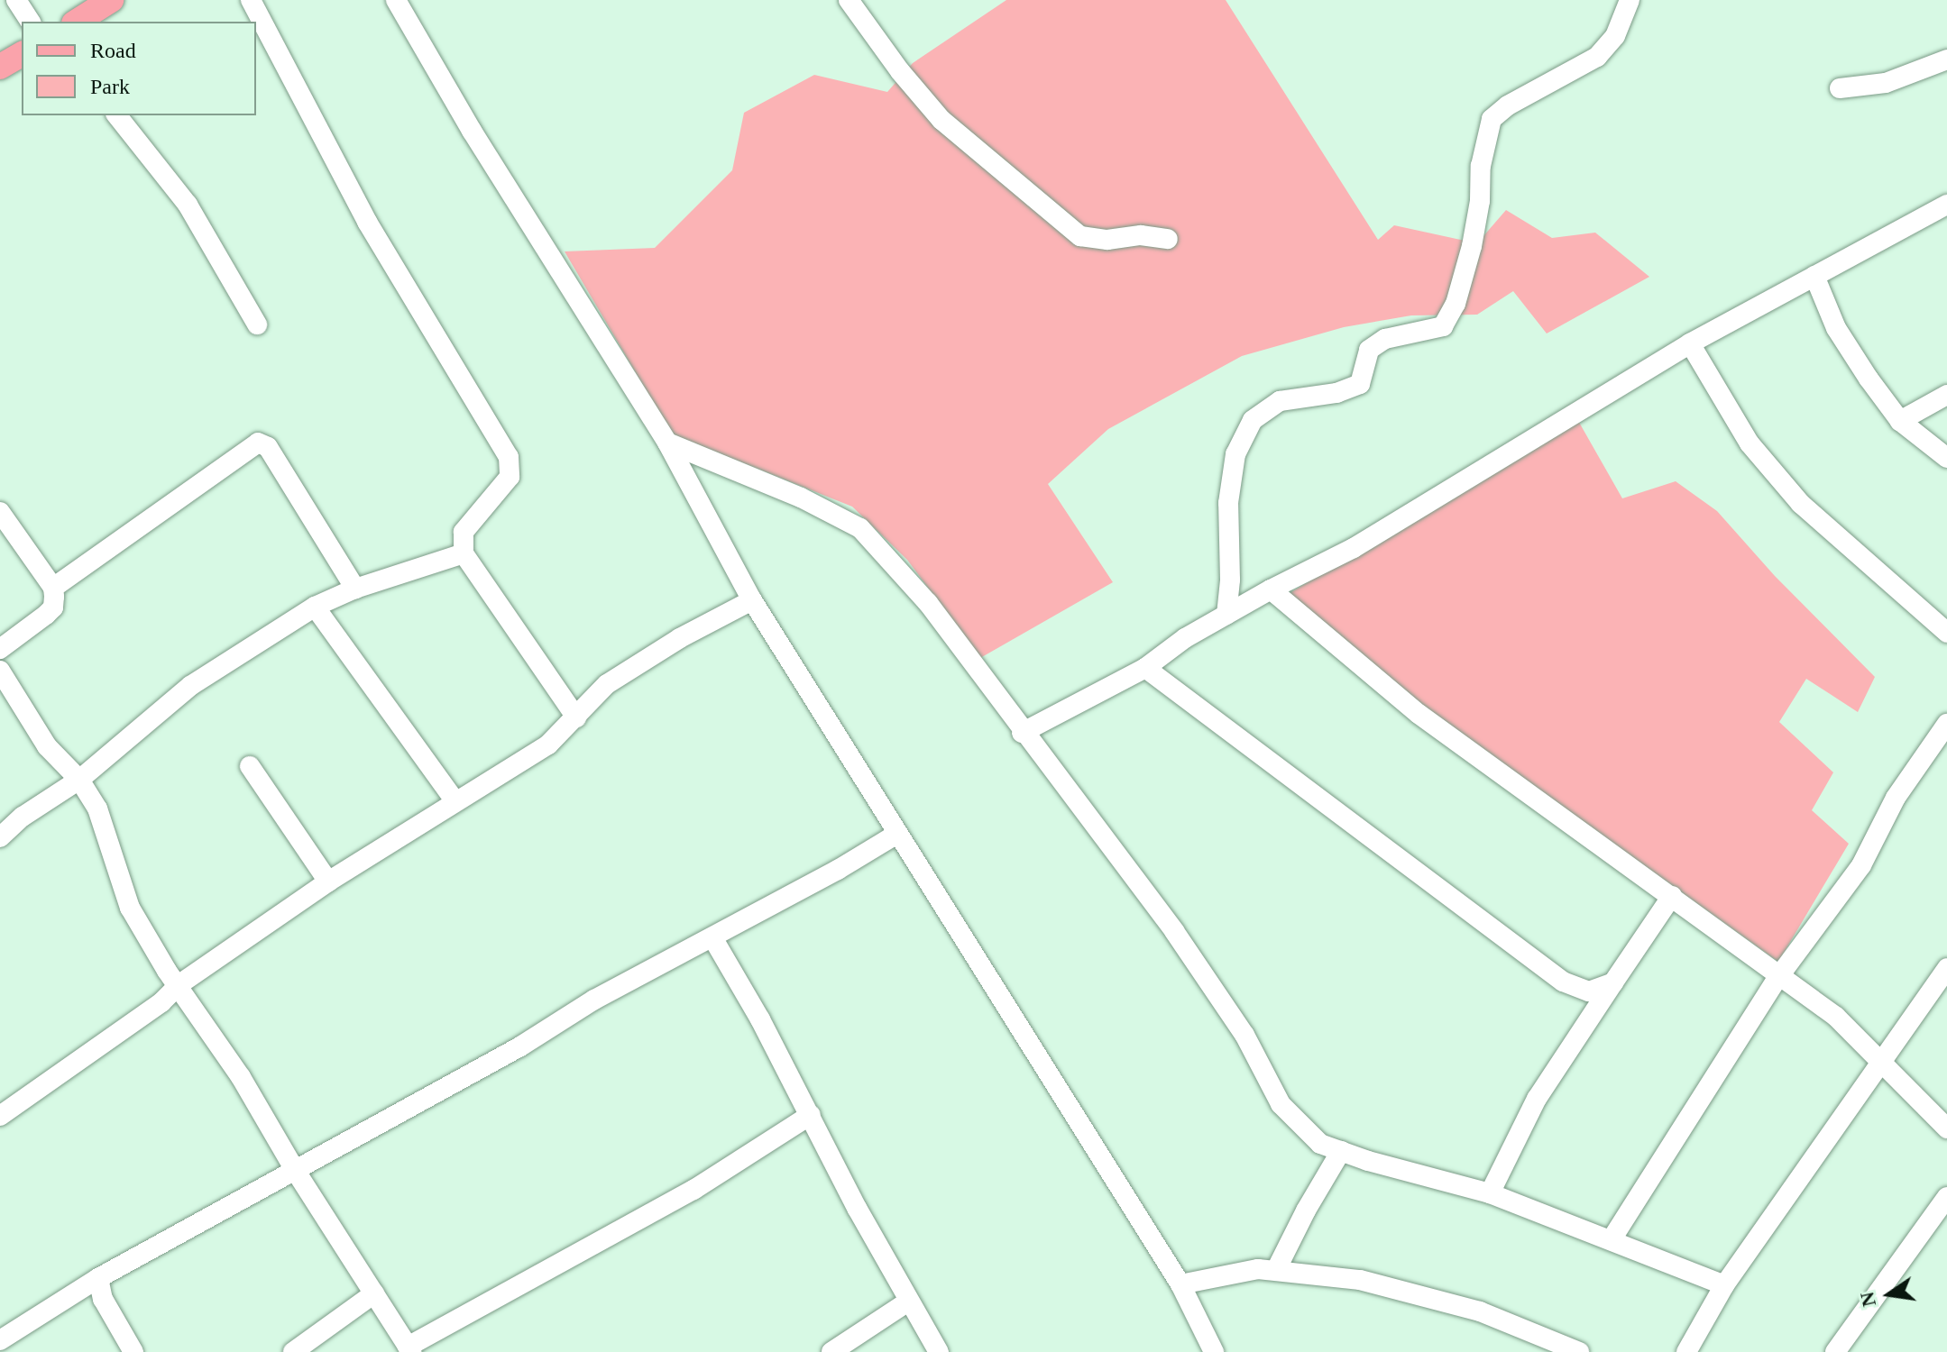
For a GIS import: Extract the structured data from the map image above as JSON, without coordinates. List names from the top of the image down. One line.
{"legend":["Road","Park"],"north":"left"}
